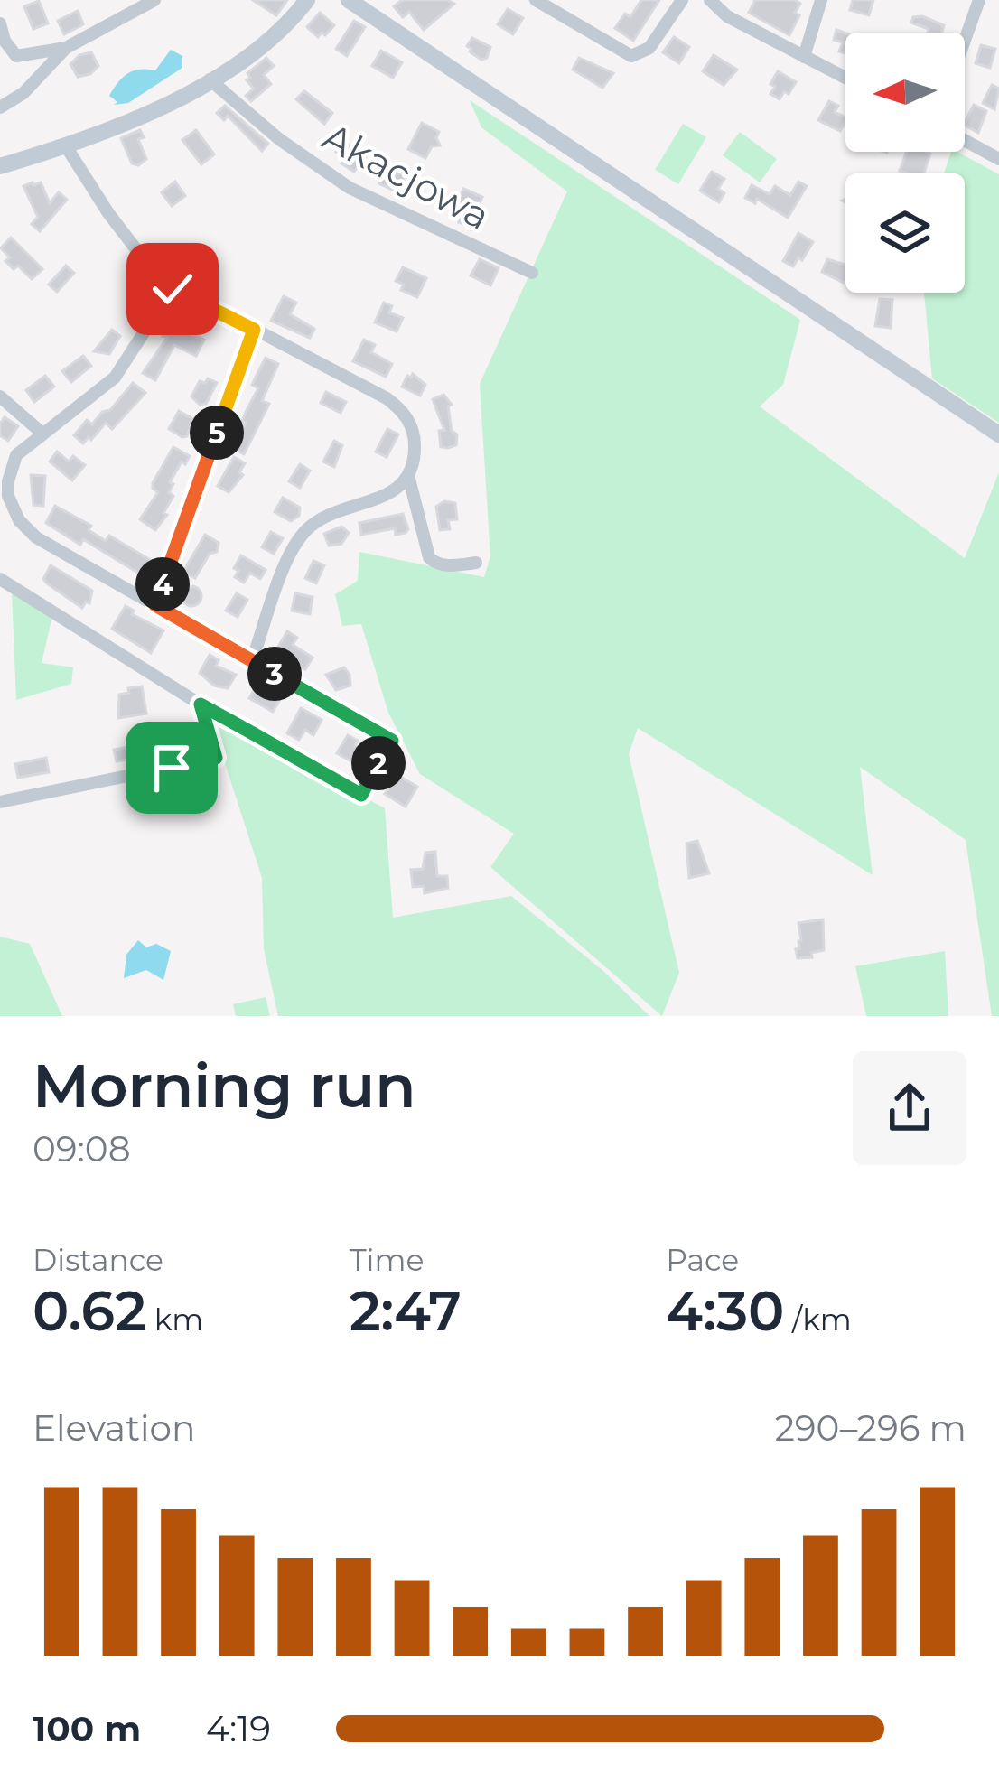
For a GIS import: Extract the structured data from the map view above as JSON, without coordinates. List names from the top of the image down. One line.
{"streets":{"street":["Akacjowa"]},"north":"left","page":{"pins":["5","4","3","2"],"heading":["Morning run","09:08"],"stats":[["Distance","0.62 km"],["Time","2:47"],["Pace","4:30 /km"]],"chart":["Elevation","290–296 m"],"list":[{"name":"100 m","note":"4:19"}]}}
